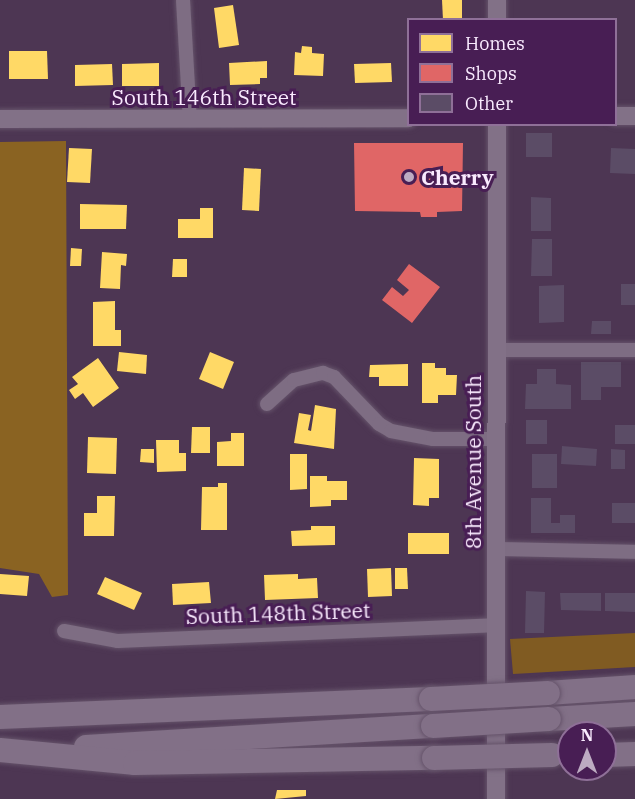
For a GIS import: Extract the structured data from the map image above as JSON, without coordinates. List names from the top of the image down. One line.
{"streets":{"street":["South 146th Street","8th Avenue South","South 148th Street"]},"crossings":[["8th Avenue South","South 148th Street"]],"places":["Cherry"],"legend":["Homes","Shops","Other"],"north":"top"}
